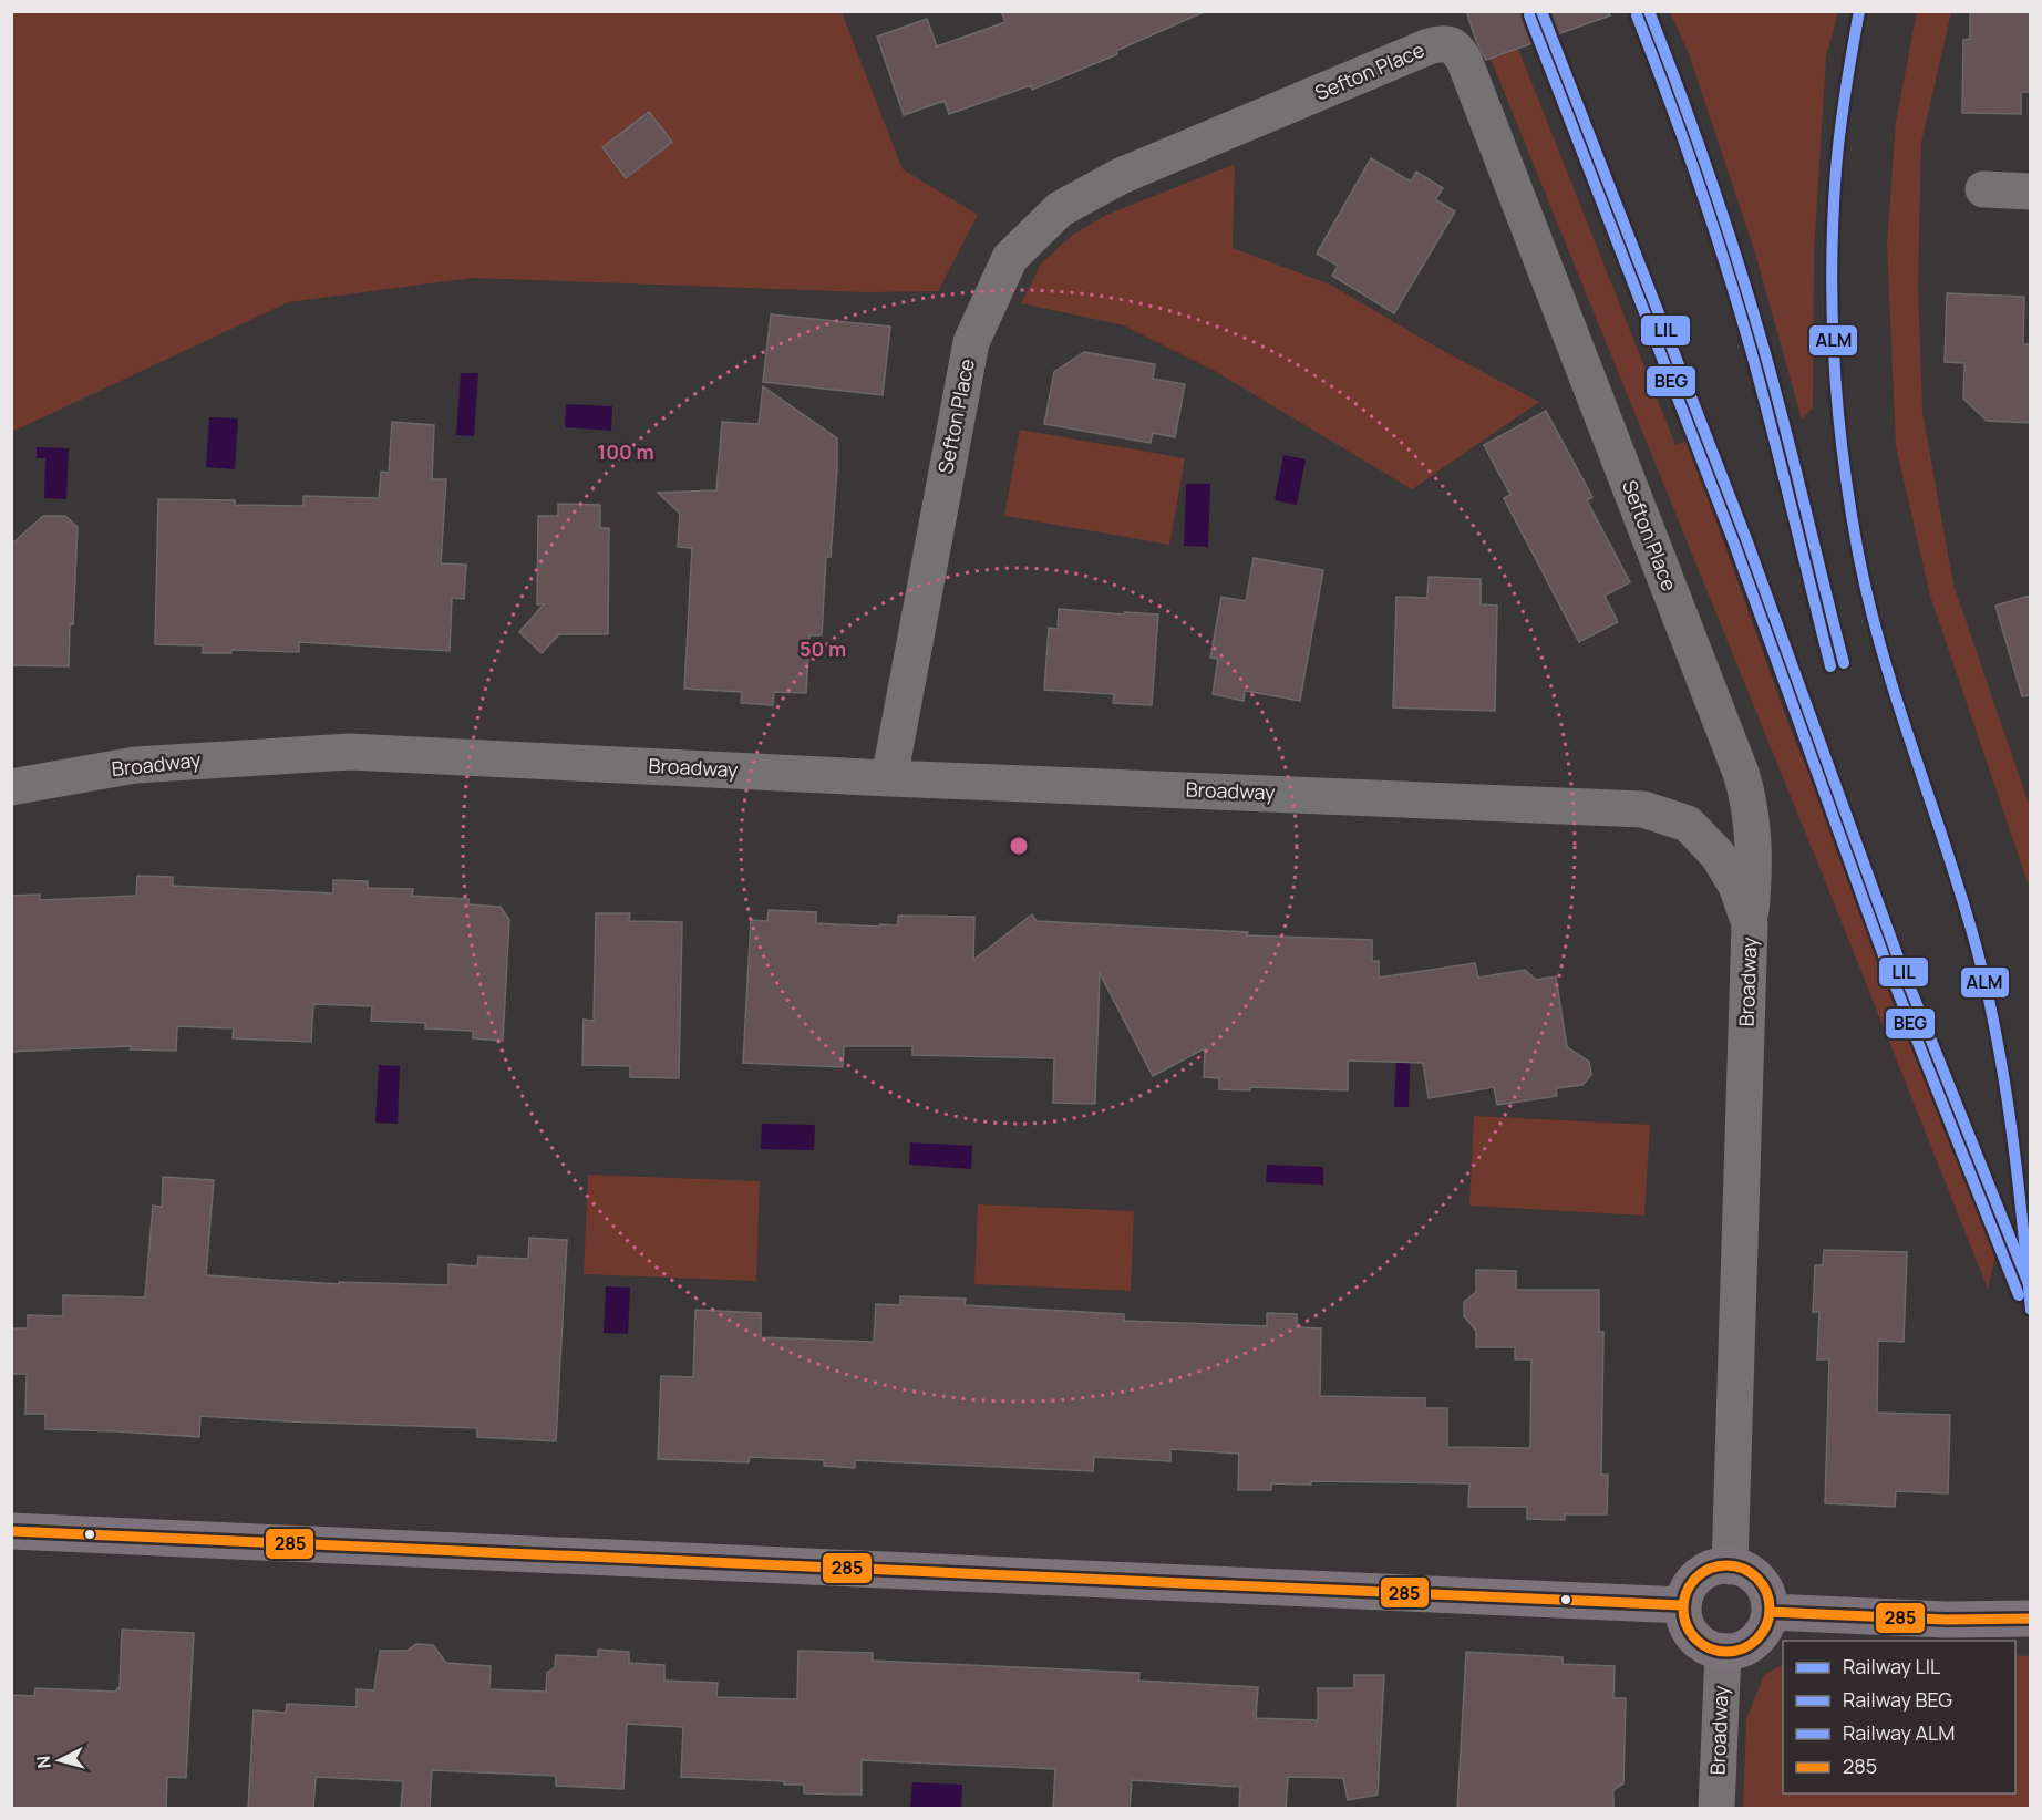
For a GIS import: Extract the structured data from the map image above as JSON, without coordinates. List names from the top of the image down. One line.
{"streets":{"street":["Sefton Place","Broadway"]},"crossings":[["Sefton Place","Broadway"]],"lines":["rail line LIL","rail line ALM","rail line BEG","transit line 285"],"legend":["Railway LIL","Railway BEG","Railway ALM","285"],"north":"left","rings":["100 m","50 m"]}
